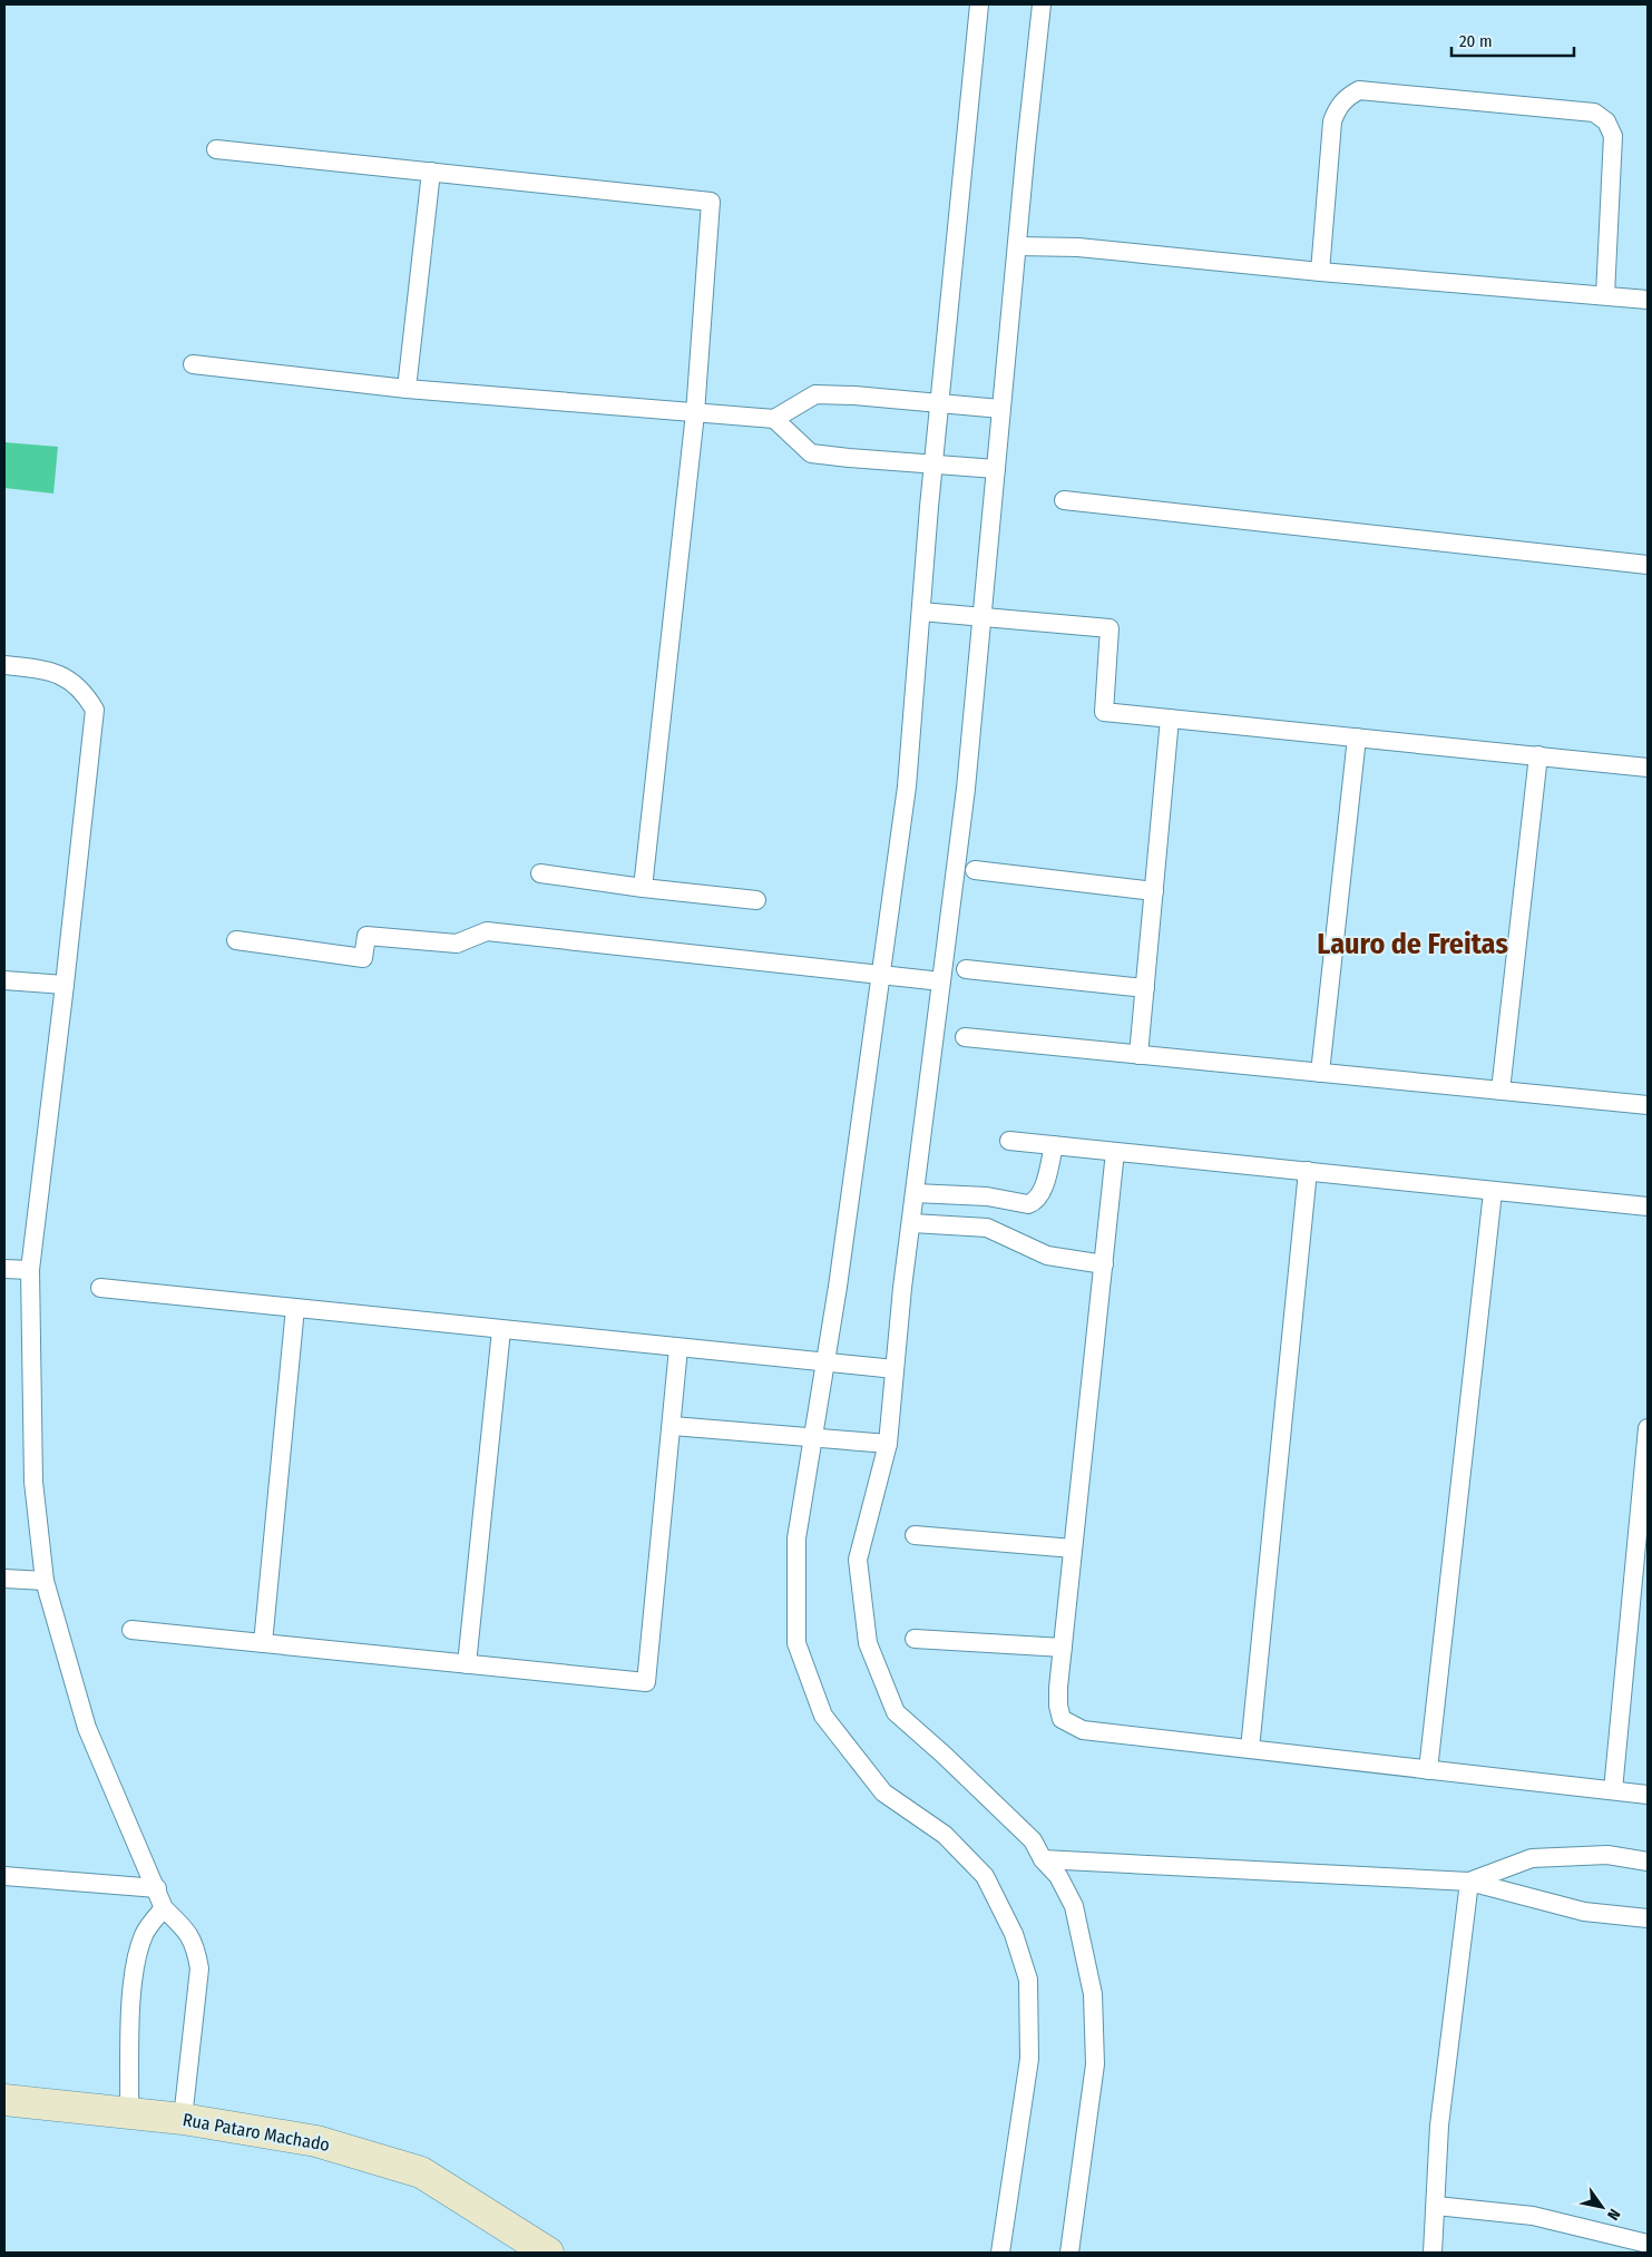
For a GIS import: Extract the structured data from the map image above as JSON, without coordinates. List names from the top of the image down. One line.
{"streets":{"street":["Rua Pataro Machado"]},"districts":["Lauro de Freitas"],"scale_bar":"20 m","north":"bottom right"}
